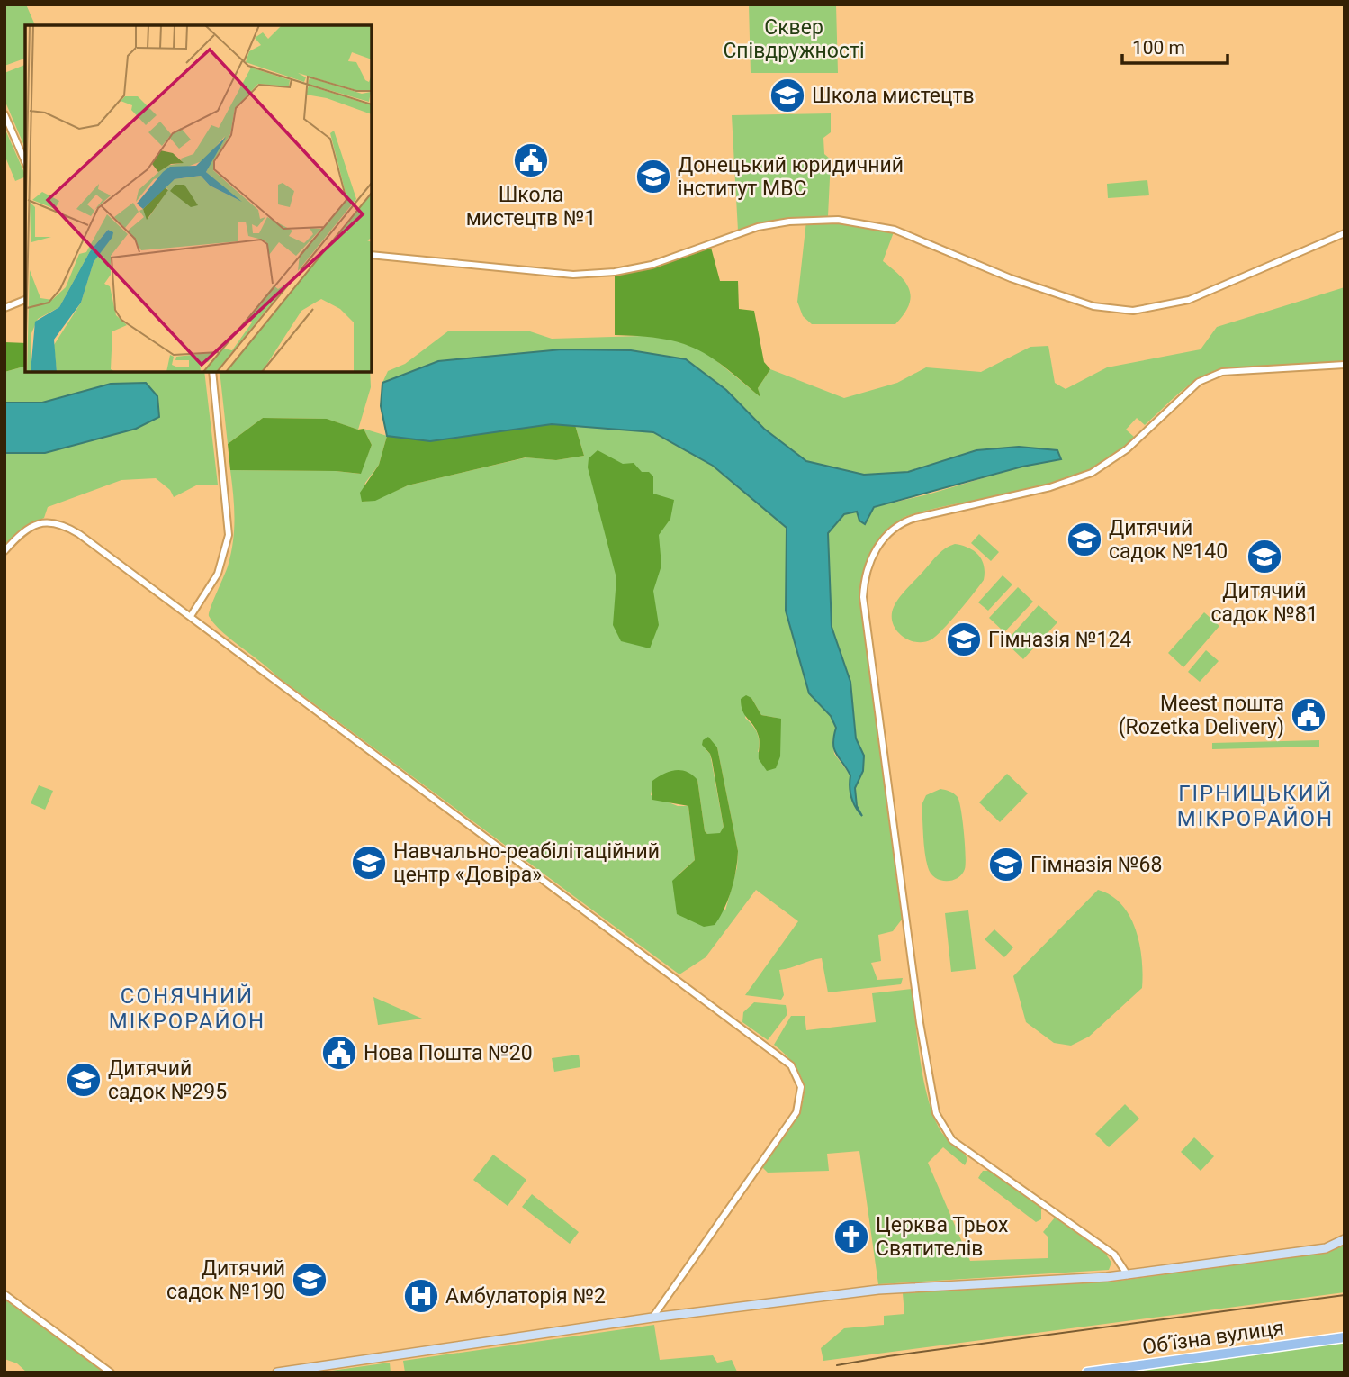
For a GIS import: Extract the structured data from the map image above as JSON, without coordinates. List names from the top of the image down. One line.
{"streets":{"main road":["Обʼїзна вулиця"]},"districts":["ГІРНИЦЬКИЙ МІКРОРАЙОН","СОНЯЧНИЙ МІКРОРАЙОН"],"parks":["Сквер Співдружності"],"places":{"school or university":["Школа мистецтв","Донецький юридичний інститут МВС","Дитячий садок №140","Дитячий садок №81","Гімназія №124","Навчально-реабілітаційний центр «Довіра»","Гімназія №68","Дитячий садок №295","Дитячий садок №190"],"public building":["Школа мистецтв №1","Meest пошта (Rozetka Delivery)","Нова Пошта №20"],"church":["Церква Трьох Святителів"],"hospital":["Амбулаторія №2"]},"scale_bar":"100 m"}
